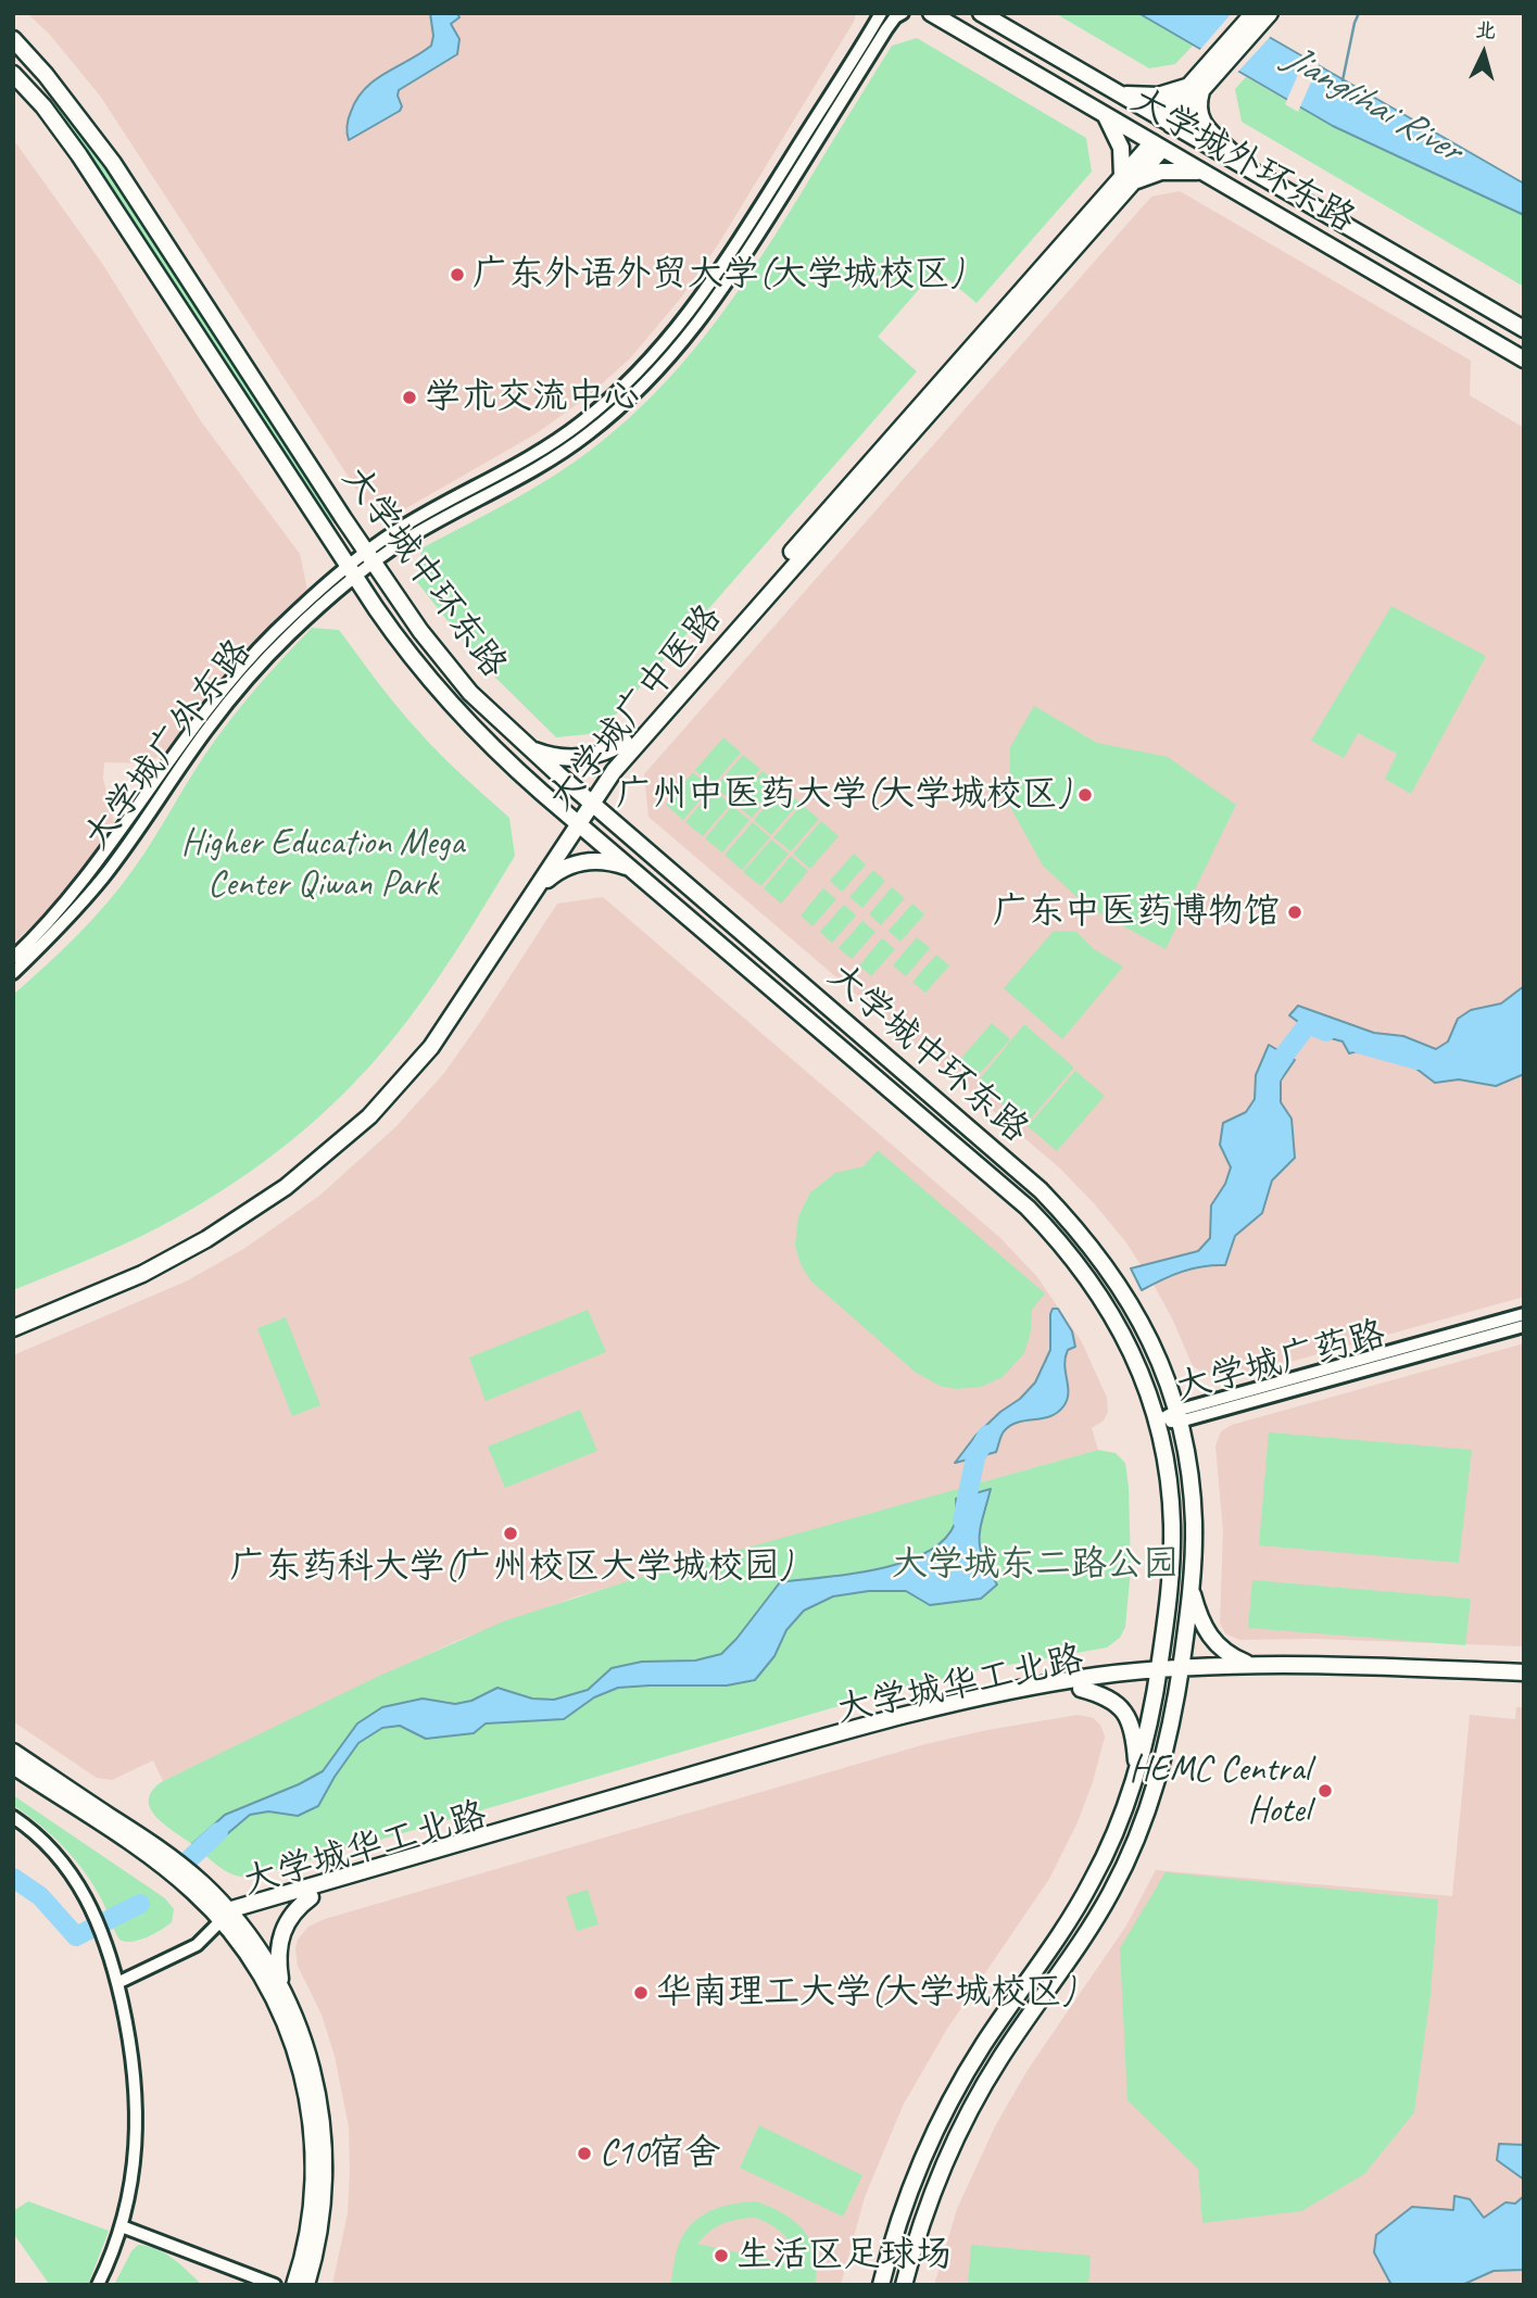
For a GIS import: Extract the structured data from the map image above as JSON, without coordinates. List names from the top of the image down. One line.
{"streets":{"main road":["大学城外环东路","大学城中环东路","大学城广中医路","大学城华工北路"],"street":["大学城广外东路","大学城广药路"]},"crossings":[["大学城外环东路","大学城广中医路"],["大学城中环东路","大学城广中医路"],["大学城中环东路","大学城广外东路"],["大学城中环东路","大学城广药路"],["大学城中环东路","大学城华工北路"]],"water":["Jianglihai River"],"parks":["Higher Education Mega Center Qiwan Park","大学城东二路公园"],"places":["广东外语外贸大学(大学城校区)","学术交流中心","广州中医药大学(大学城校区)","广东中医药博物馆","广东药科大学(广州校区大学城校园)","HEMC Central Hotel","华南理工大学(大学城校区)","C10宿舍","生活区足球场"],"north":"top"}
